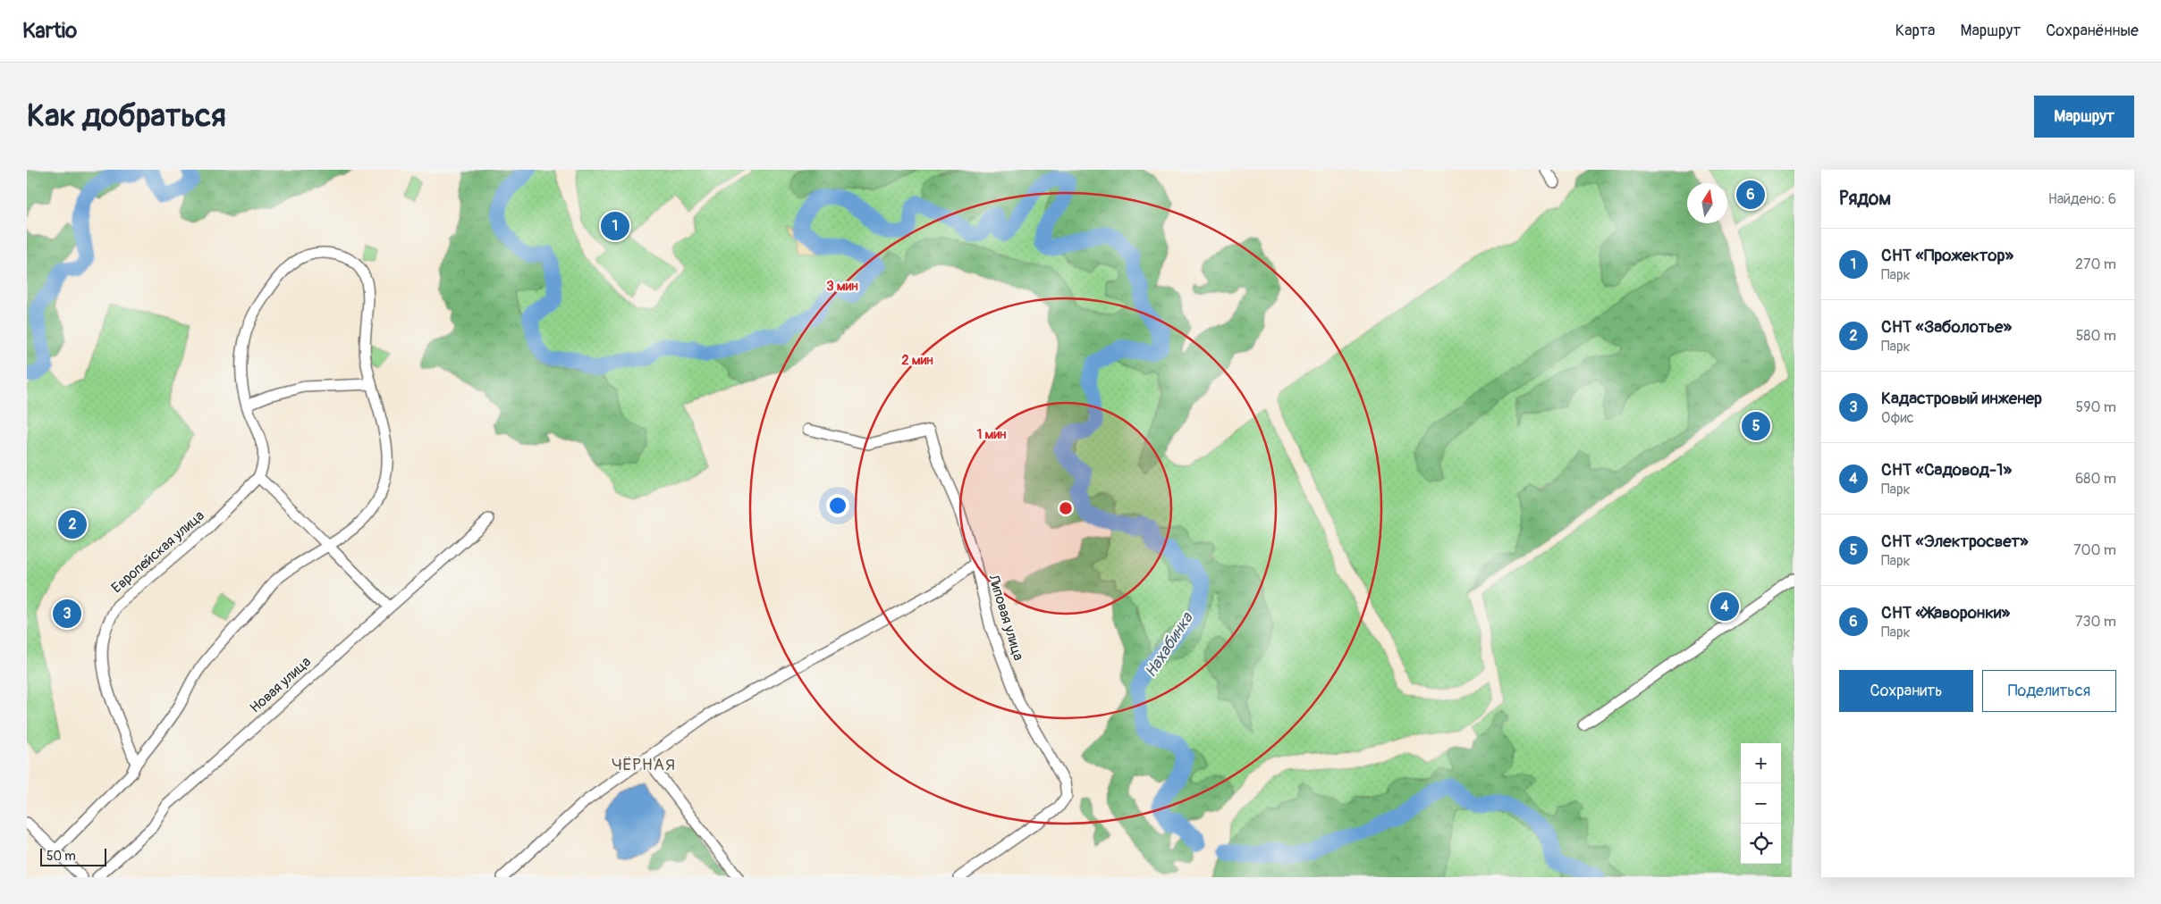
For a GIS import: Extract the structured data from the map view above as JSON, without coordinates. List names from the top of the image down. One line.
{"streets":{"street":["Европейская улица","Липовая улица","Новая улица"]},"districts":["ЧЁРНАЯ"],"water":["Нахабинка"],"scale_bar":"50 m","north":"top","page":{"header":"Kartio","nav":["Карта","Маршрут","Сохранённые"],"buttons":["Маршрут",["Сохранить","Поделиться"]],"title":"Как добраться","heading":["Рядом","Найдено: 6"],"pins":["6","1","5","2","4","3"],"list":[{"mark":"1","name":"СНТ «Прожектор»","note":"Парк","value":"270 m"},{"mark":"2","name":"СНТ «Заболотье»","note":"Парк","value":"580 m"},{"mark":"3","name":"Кадастровый инженер","note":"Офис","value":"590 m"},{"mark":"4","name":"СНТ «Садовод-1»","note":"Парк","value":"680 m"},{"mark":"5","name":"СНТ «Электросвет»","note":"Парк","value":"700 m"},{"mark":"6","name":"СНТ «Жаворонки»","note":"Парк","value":"730 m"}],"map_buttons":["+","−"],"scale":"50 m"},"rings":["3 мин","2 мин","1 мин"]}
